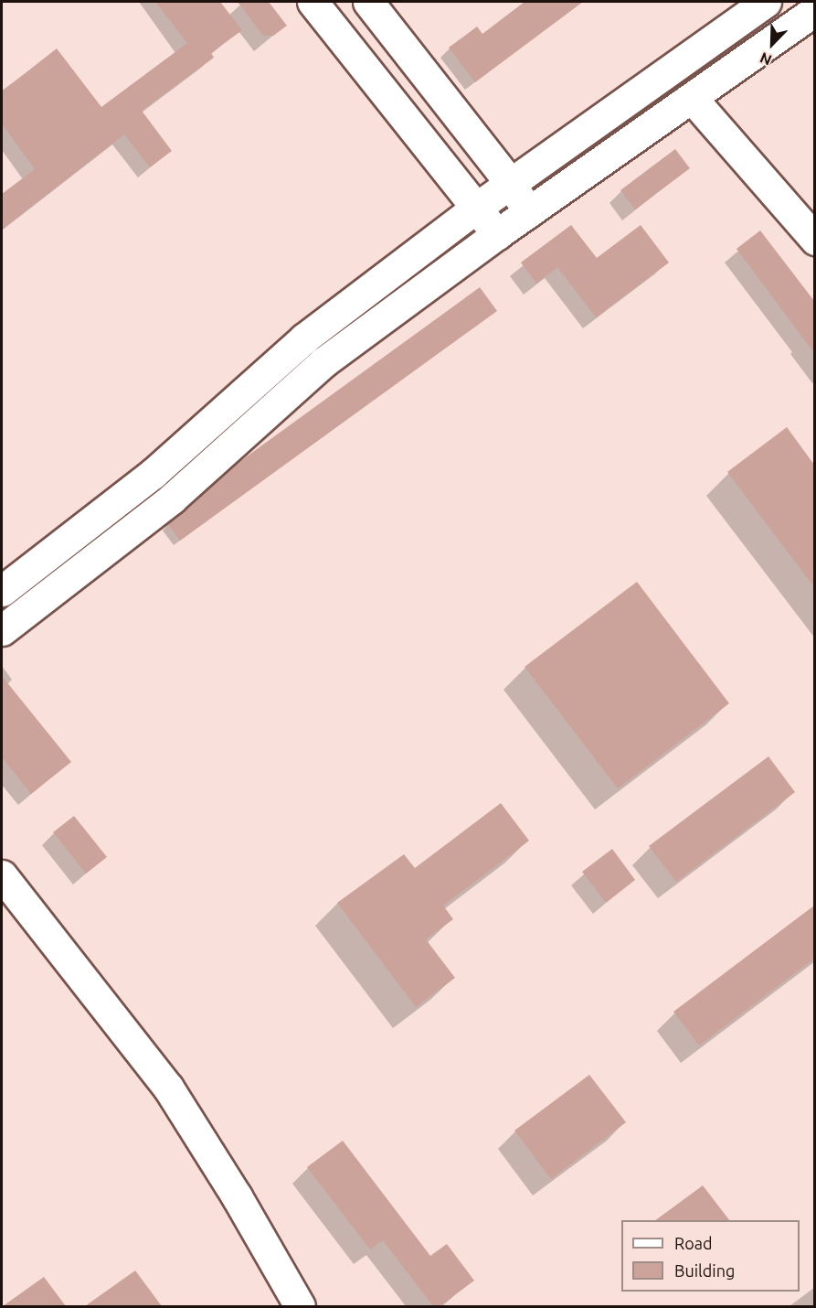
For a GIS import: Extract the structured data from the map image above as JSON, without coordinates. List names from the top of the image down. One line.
{"legend":["Road","Building"],"north":"bottom left"}
